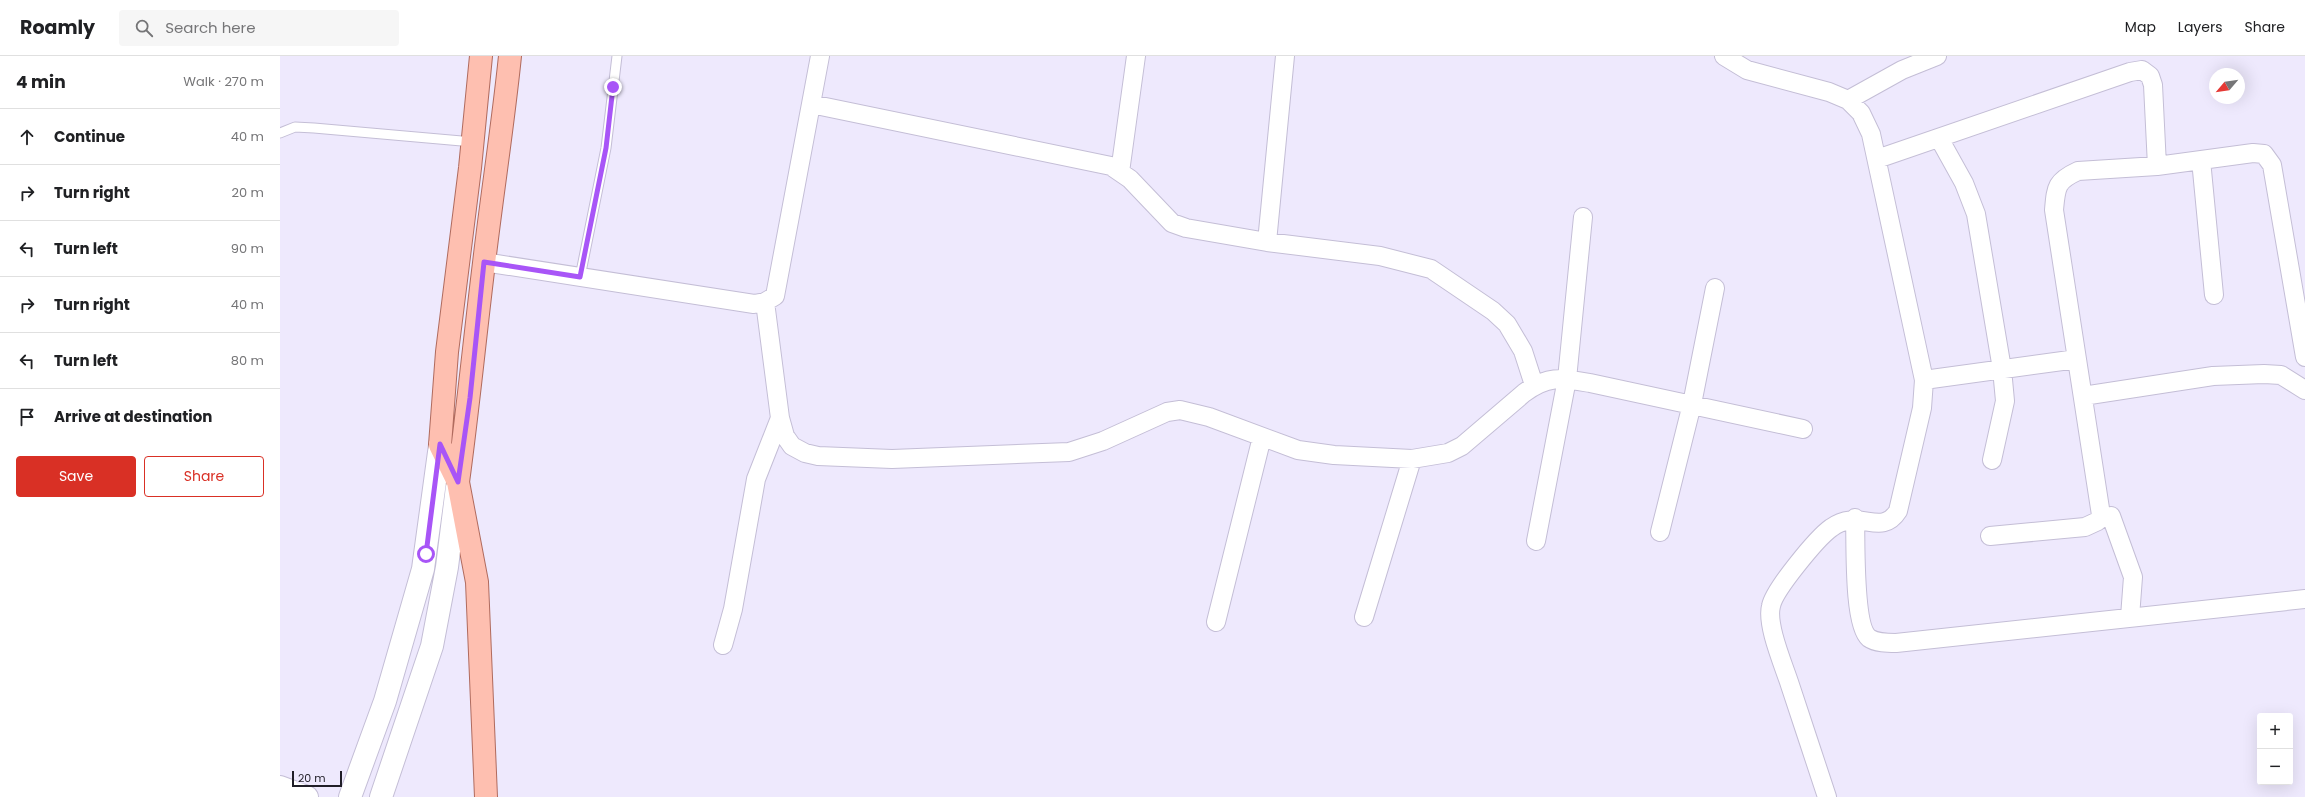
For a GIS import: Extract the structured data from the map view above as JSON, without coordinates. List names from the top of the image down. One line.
{"scale_bar":"20 m","north":"bottom left","page":{"header":"Roamly","search":"Search here","nav":["Map","Layers","Share"],"heading":["4 min","Walk · 270 m"],"list":[["Continue","40 m"],["Turn right","20 m"],["Turn left","90 m"],["Turn right","40 m"],["Turn left","80 m"],"Arrive at destination"],"buttons":["Save","Share"],"map_buttons":["+","−"],"scale":"20 m"}}
